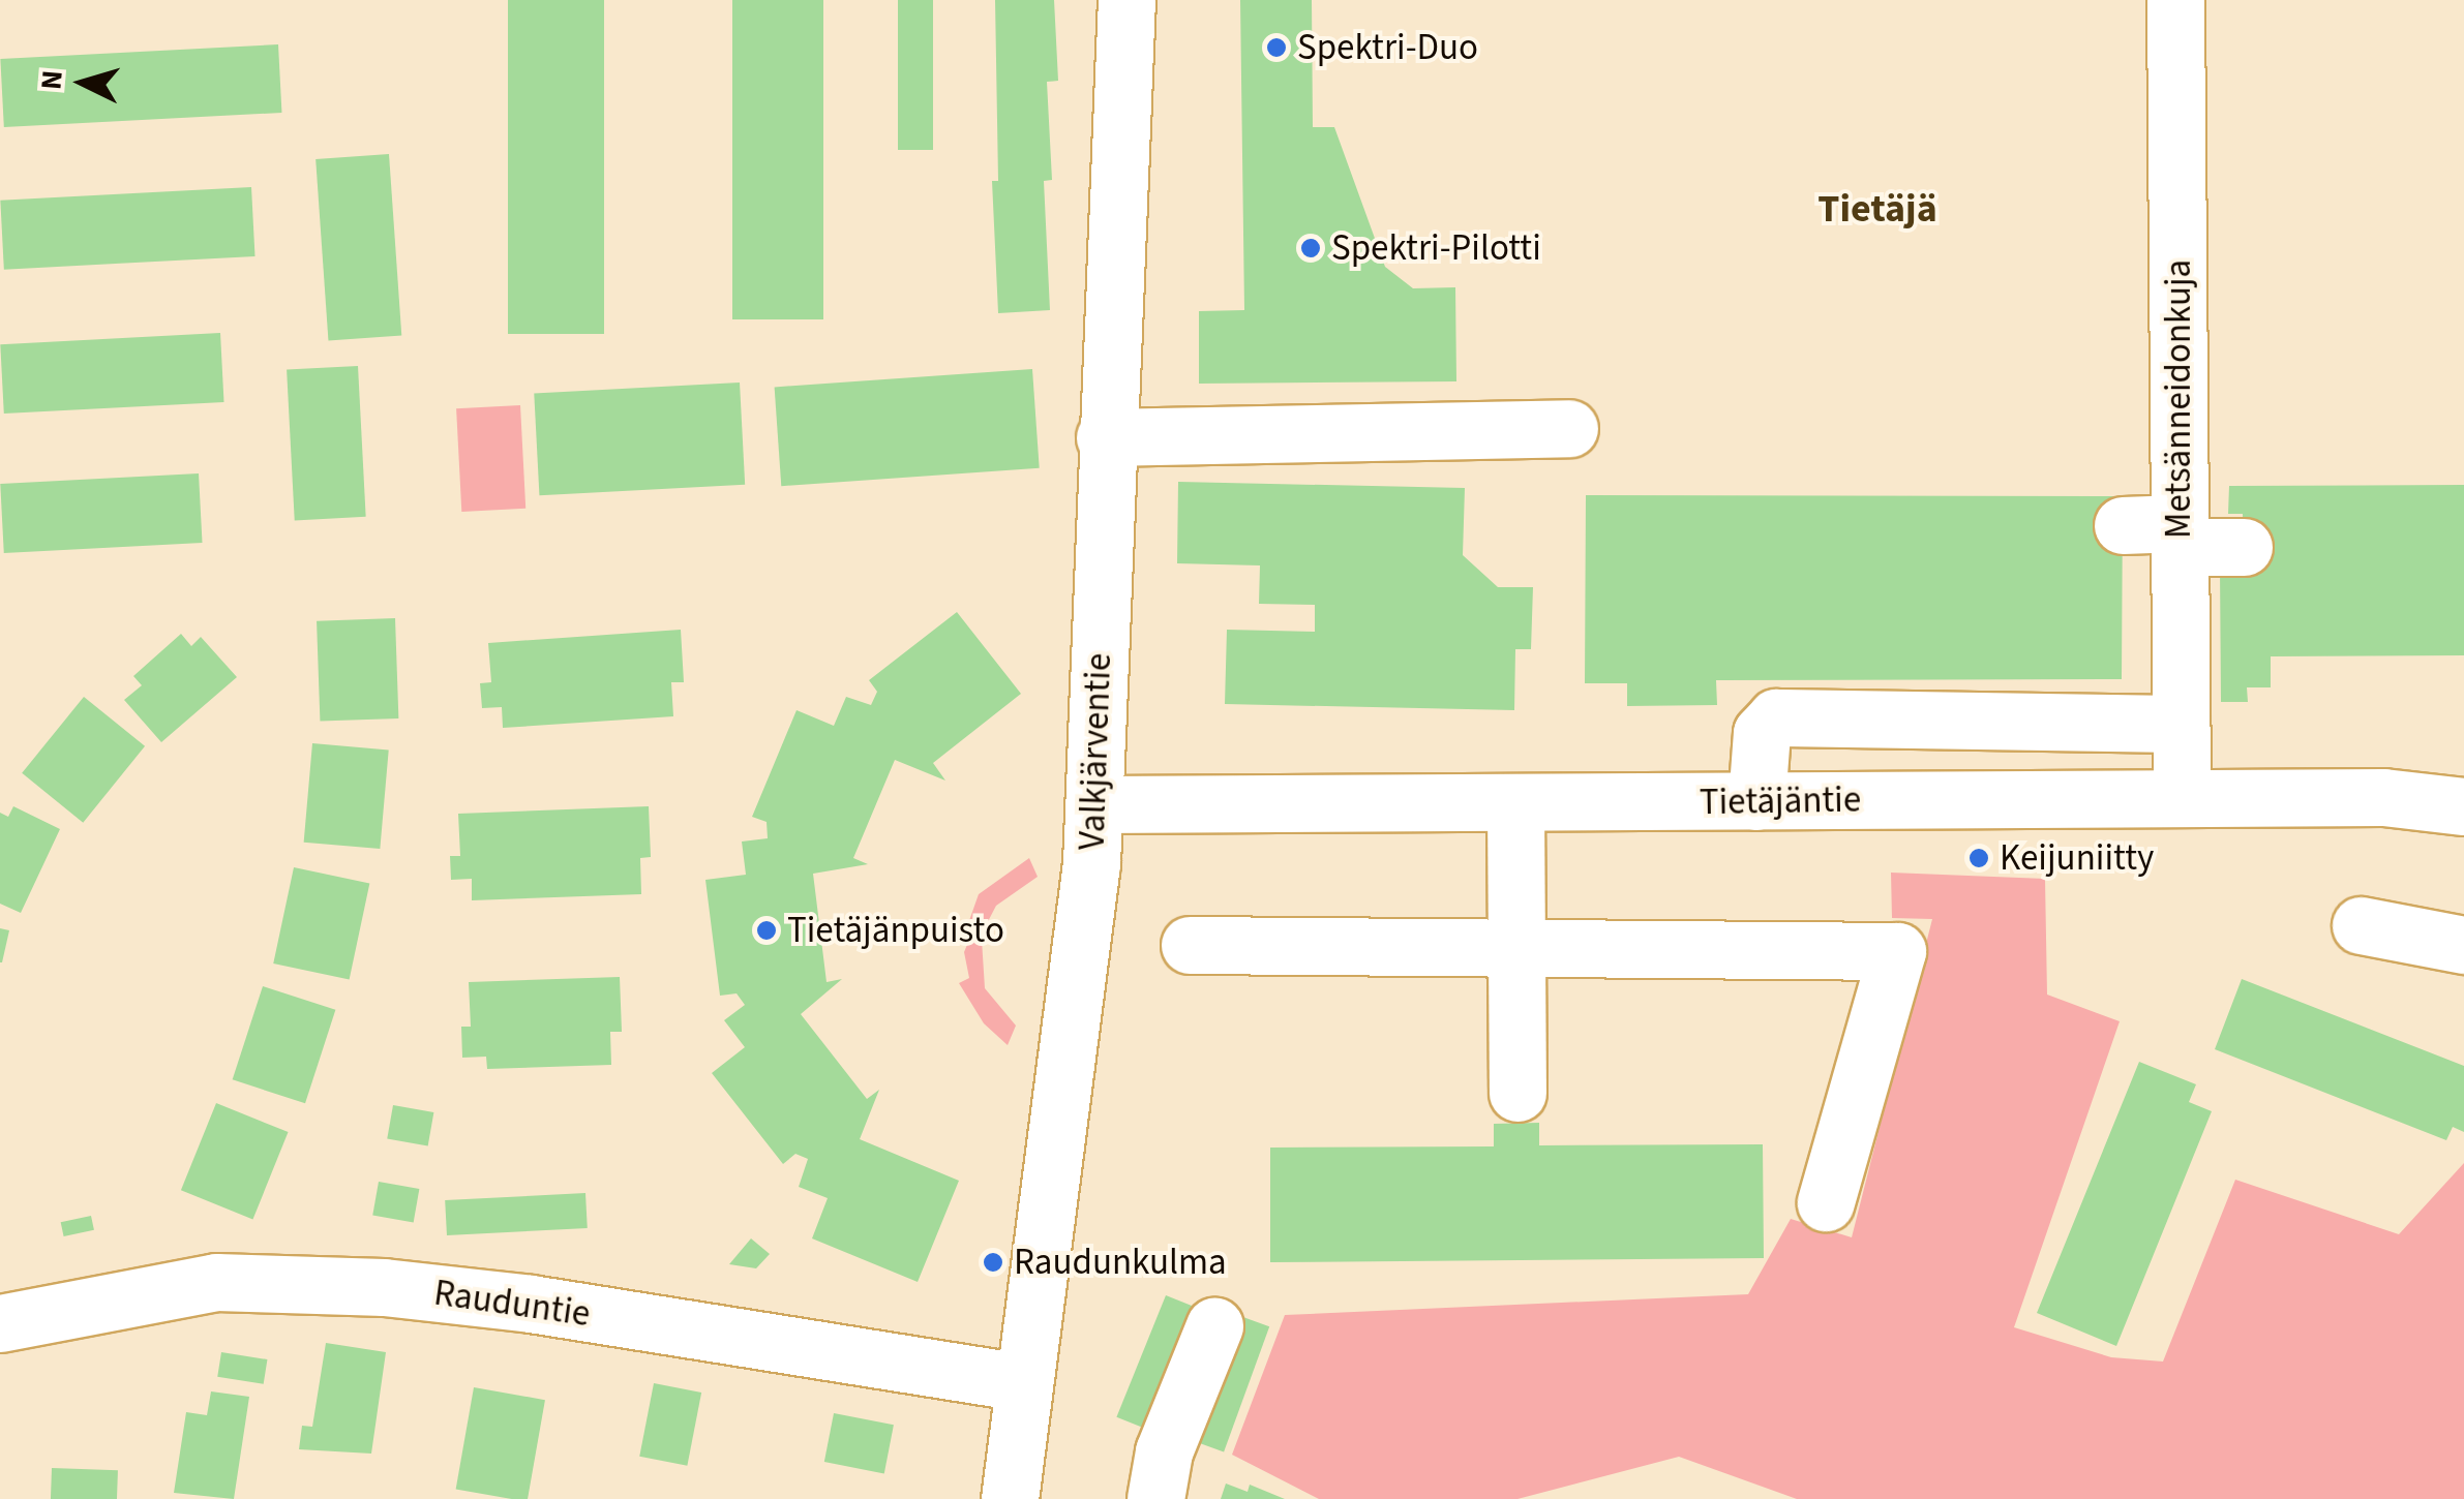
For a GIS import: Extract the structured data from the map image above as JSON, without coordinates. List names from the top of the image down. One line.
{"streets":{"street":["Metsänneidonkuja","Valkjärventie","Tietäjäntie","Rauduntie"]},"crossings":[["Metsänneidonkuja","Tietäjäntie"],["Valkjärventie","Tietäjäntie"],["Valkjärventie","Rauduntie"]],"districts":["Tietäjä"],"places":["Spektri-Duo","Spektri-Pilotti","Keijuniitty","Tietäjänpuisto","Raudunkulma"],"north":"left"}
